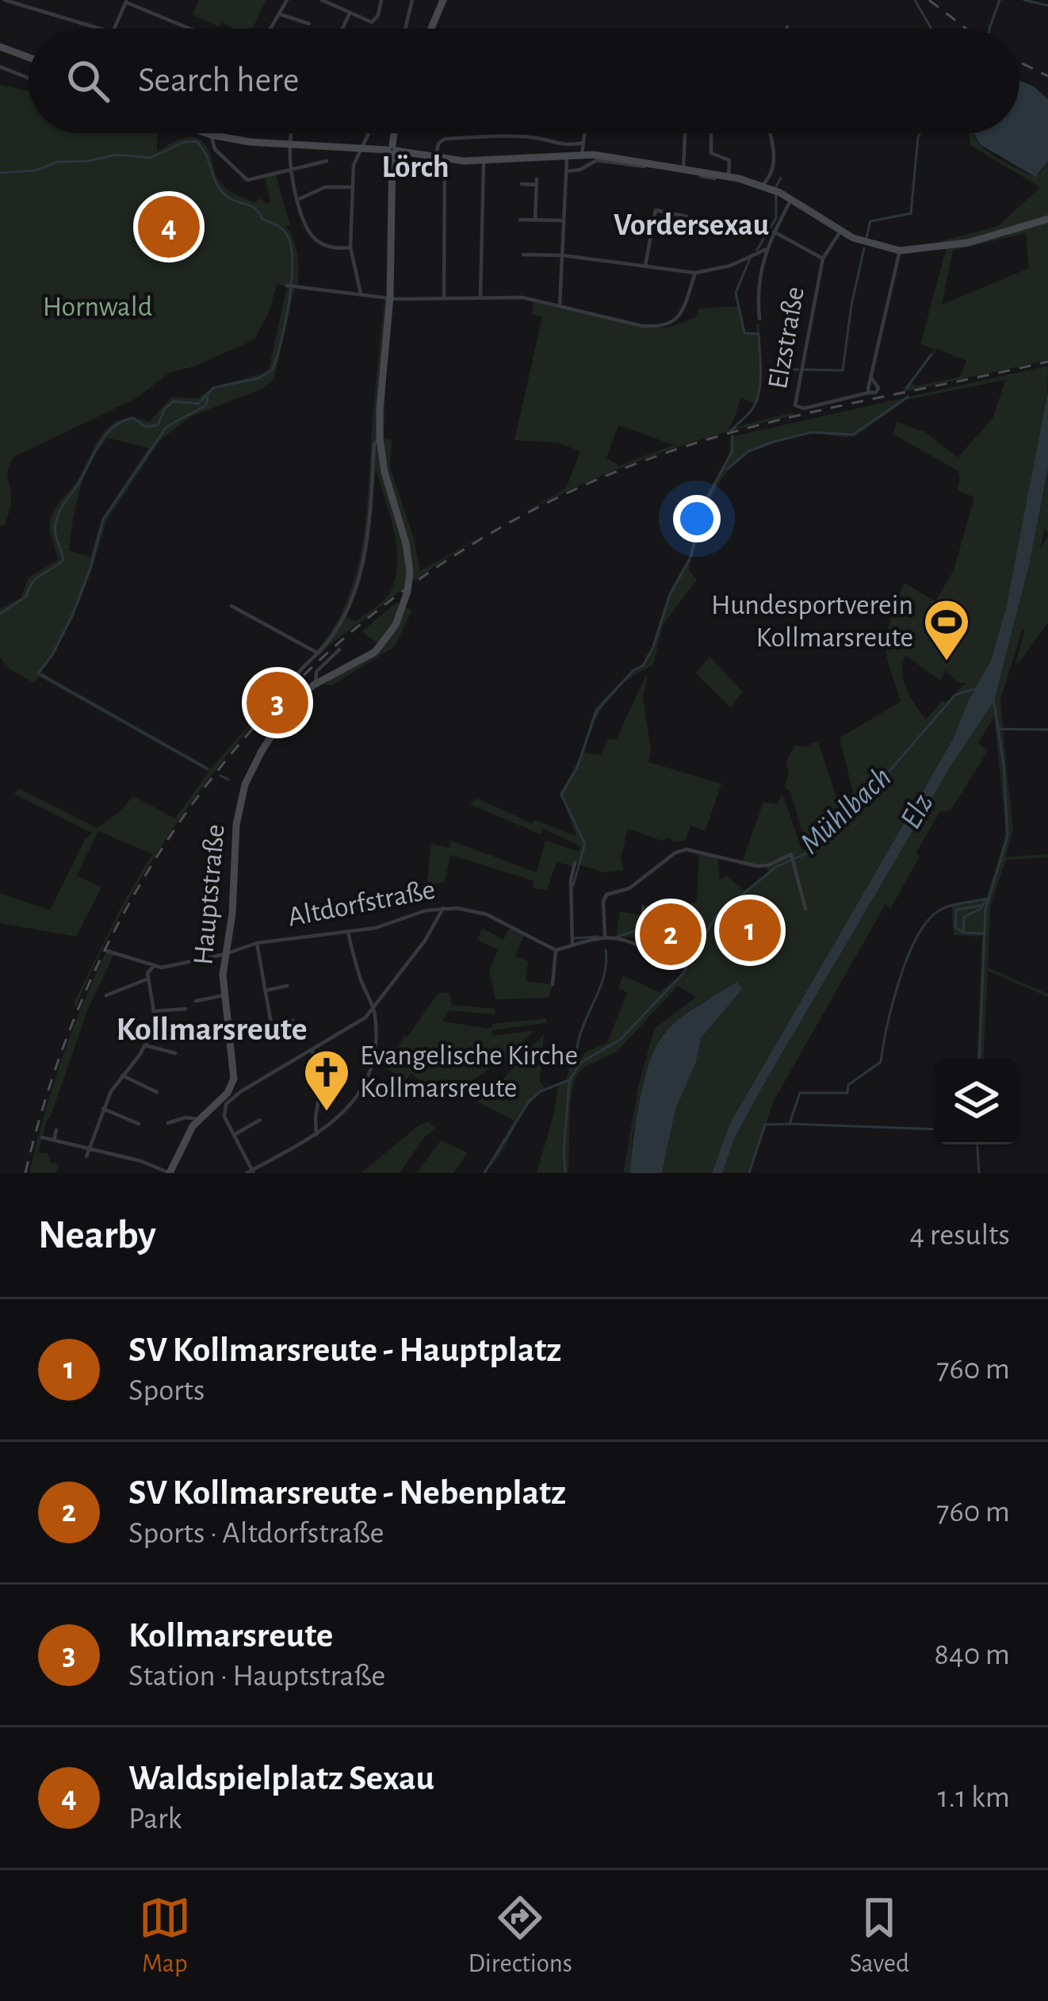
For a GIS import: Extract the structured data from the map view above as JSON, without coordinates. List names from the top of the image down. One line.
{"streets":{"main road":["Hauptstraße"],"street":["Elzstraße","Altdorfstraße"]},"crossings":[["Hauptstraße","Altdorfstraße"]],"districts":["Lörch","Vordersexau","Kollmarsreute"],"water":["Mühlbach","Elz"],"parks":["Hornwald"],"places":{"sports":["Hundesportverein Kollmarsreute"],"church":["Evangelische Kirche Kollmarsreute"]},"page":{"search":"Search here","pins":["4","3","1","2"],"heading":["Nearby","4 results"],"list":[{"mark":"1","name":"SV Kollmarsreute - Hauptplatz","note":"Sports","value":"760 m"},{"mark":"2","name":"SV Kollmarsreute - Nebenplatz","note":"Sports · Altdorfstraße","value":"760 m"},{"mark":"3","name":"Kollmarsreute","note":"Station · Hauptstraße","value":"840 m"},{"mark":"4","name":"Waldspielplatz Sexau","note":"Park","value":"1.1 km"}],"nav":["Map","Directions","Saved"]}}
